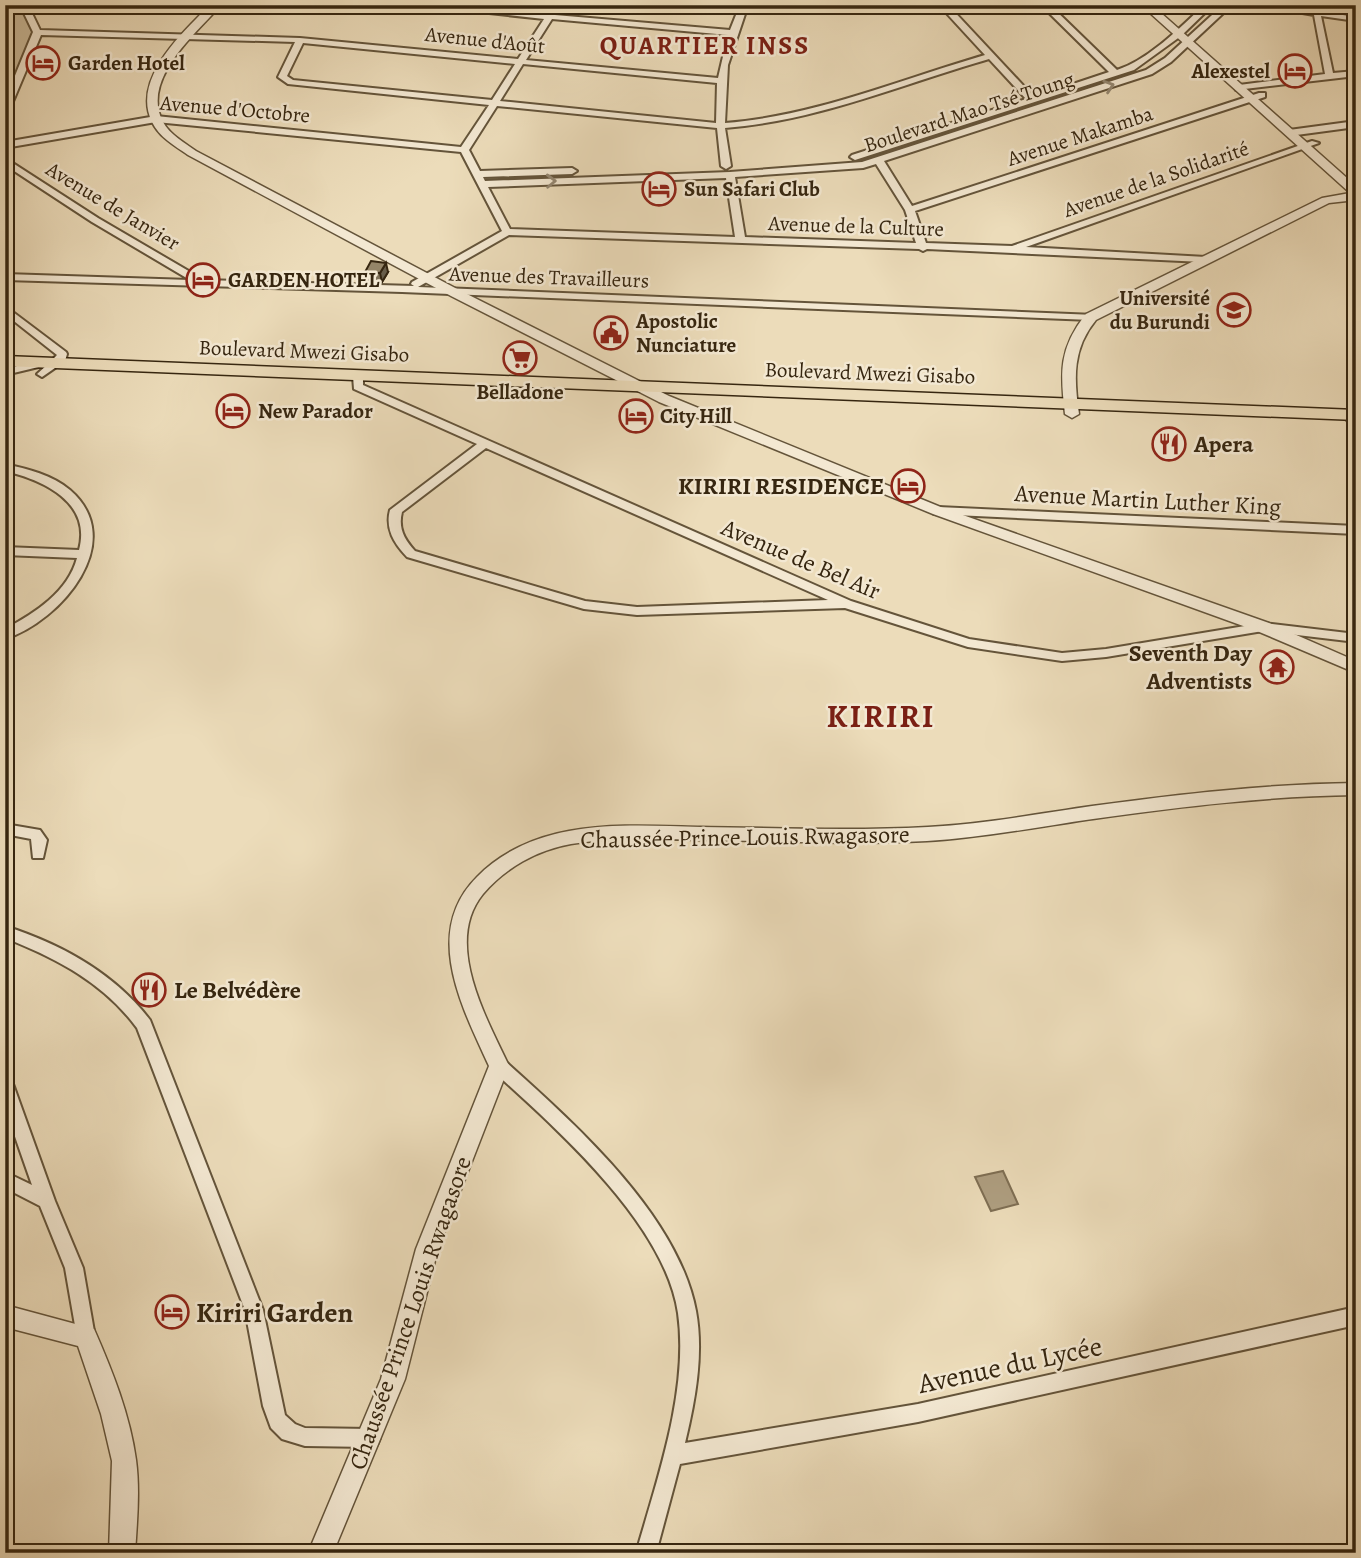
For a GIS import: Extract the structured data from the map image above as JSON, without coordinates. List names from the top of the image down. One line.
{"streets":{"main road":["Boulevard Mwezi Gisabo"],"street":["Avenue d'Août","Avenue d'Octobre","Boulevard Mao Tsé Toung","Avenue Makamba","Avenue de la Solidarité","Avenue de Janvier","Avenue de la Culture","Avenue des Travailleurs","Avenue Martin Luther King","Avenue de Bel Air","Chaussée Prince Louis Rwagasore","Avenue du Lycée"]},"crossings":[["Avenue de la Solidarité","Avenue de la Culture"],["Avenue de Janvier","Avenue des Travailleurs"],["Boulevard Mwezi Gisabo","Avenue de Bel Air"]],"districts":["QUARTIER INSS","KIRIRI"],"places":{"hotel":["Garden Hotel","Alexestel","Sun Safari Club","GARDEN HOTEL","New Parador","City Hill","KIRIRI RESIDENCE","Kiriri Garden"],"school or university":["Université du Burundi"],"public building":["Apostolic Nunciature"],"supermarket":["Belladone"],"restaurant":["Apera","Le Belvédère"],"temple":["Seventh Day Adventists"]}}
